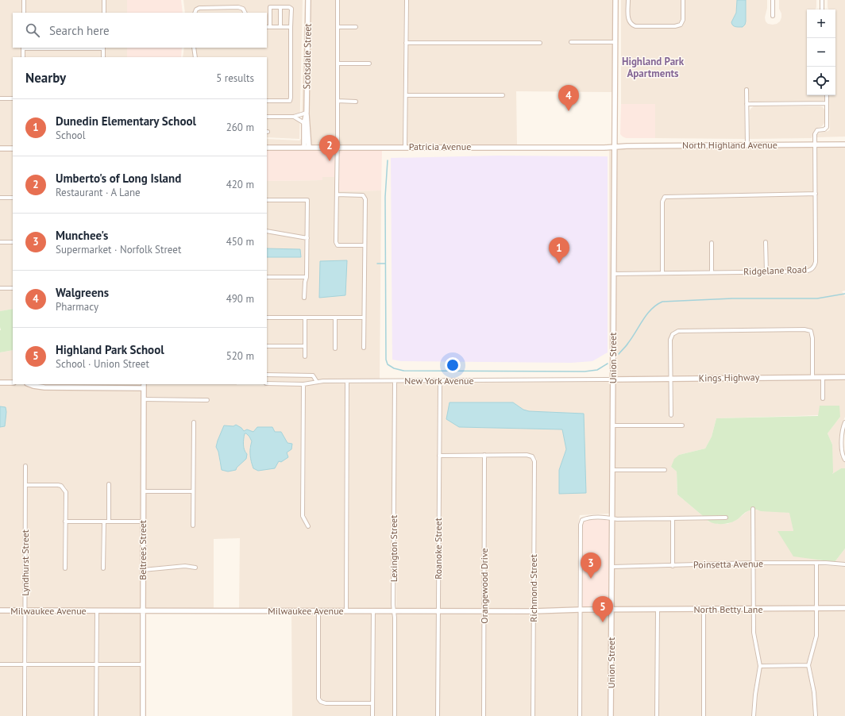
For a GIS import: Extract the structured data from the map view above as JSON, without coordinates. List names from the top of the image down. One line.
{"streets":{"street":["Scotsdale Street","North Highland Avenue","Patricia Avenue","Ridgelane Road","Union Street","Kings Highway","New York Avenue","Lexington Street","Roanoke Street","Beltrees Street","Lyndhurst Street","Poinsetta Avenue","Orangewood Drive","Richmond Street","North Betty Lane","Milwaukee Avenue"]},"crossings":[["Scotsdale Street","Patricia Avenue"],["North Highland Avenue","Patricia Avenue"],["North Highland Avenue","Ridgelane Road"],["North Highland Avenue","Union Street"],["Patricia Avenue","Union Street"],["Ridgelane Road","Union Street"],["Union Street","Kings Highway"],["Union Street","New York Avenue"],["Union Street","Poinsetta Avenue"],["Union Street","North Betty Lane"],["Union Street","Milwaukee Avenue"],["Kings Highway","New York Avenue"],["New York Avenue","Lexington Street"],["New York Avenue","Roanoke Street"],["Lexington Street","Milwaukee Avenue"],["Roanoke Street","Milwaukee Avenue"],["Beltrees Street","Milwaukee Avenue"],["Lyndhurst Street","Milwaukee Avenue"],["Orangewood Drive","Richmond Street"],["Orangewood Drive","Milwaukee Avenue"],["Richmond Street","Milwaukee Avenue"],["North Betty Lane","Milwaukee Avenue"]],"districts":["Highland Park Apartments"],"page":{"map_buttons":["+","−"],"search":"Search here","heading":["Nearby","5 results"],"pins":["4","2","1","3","5"],"list":[{"mark":"1","name":"Dunedin Elementary School","note":"School","value":"260 m"},{"mark":"2","name":"Umberto's of Long Island","note":"Restaurant · A Lane","value":"420 m"},{"mark":"3","name":"Munchee's","note":"Supermarket · Norfolk Street","value":"450 m"},{"mark":"4","name":"Walgreens","note":"Pharmacy","value":"490 m"},{"mark":"5","name":"Highland Park School","note":"School · Union Street","value":"520 m"}]}}
